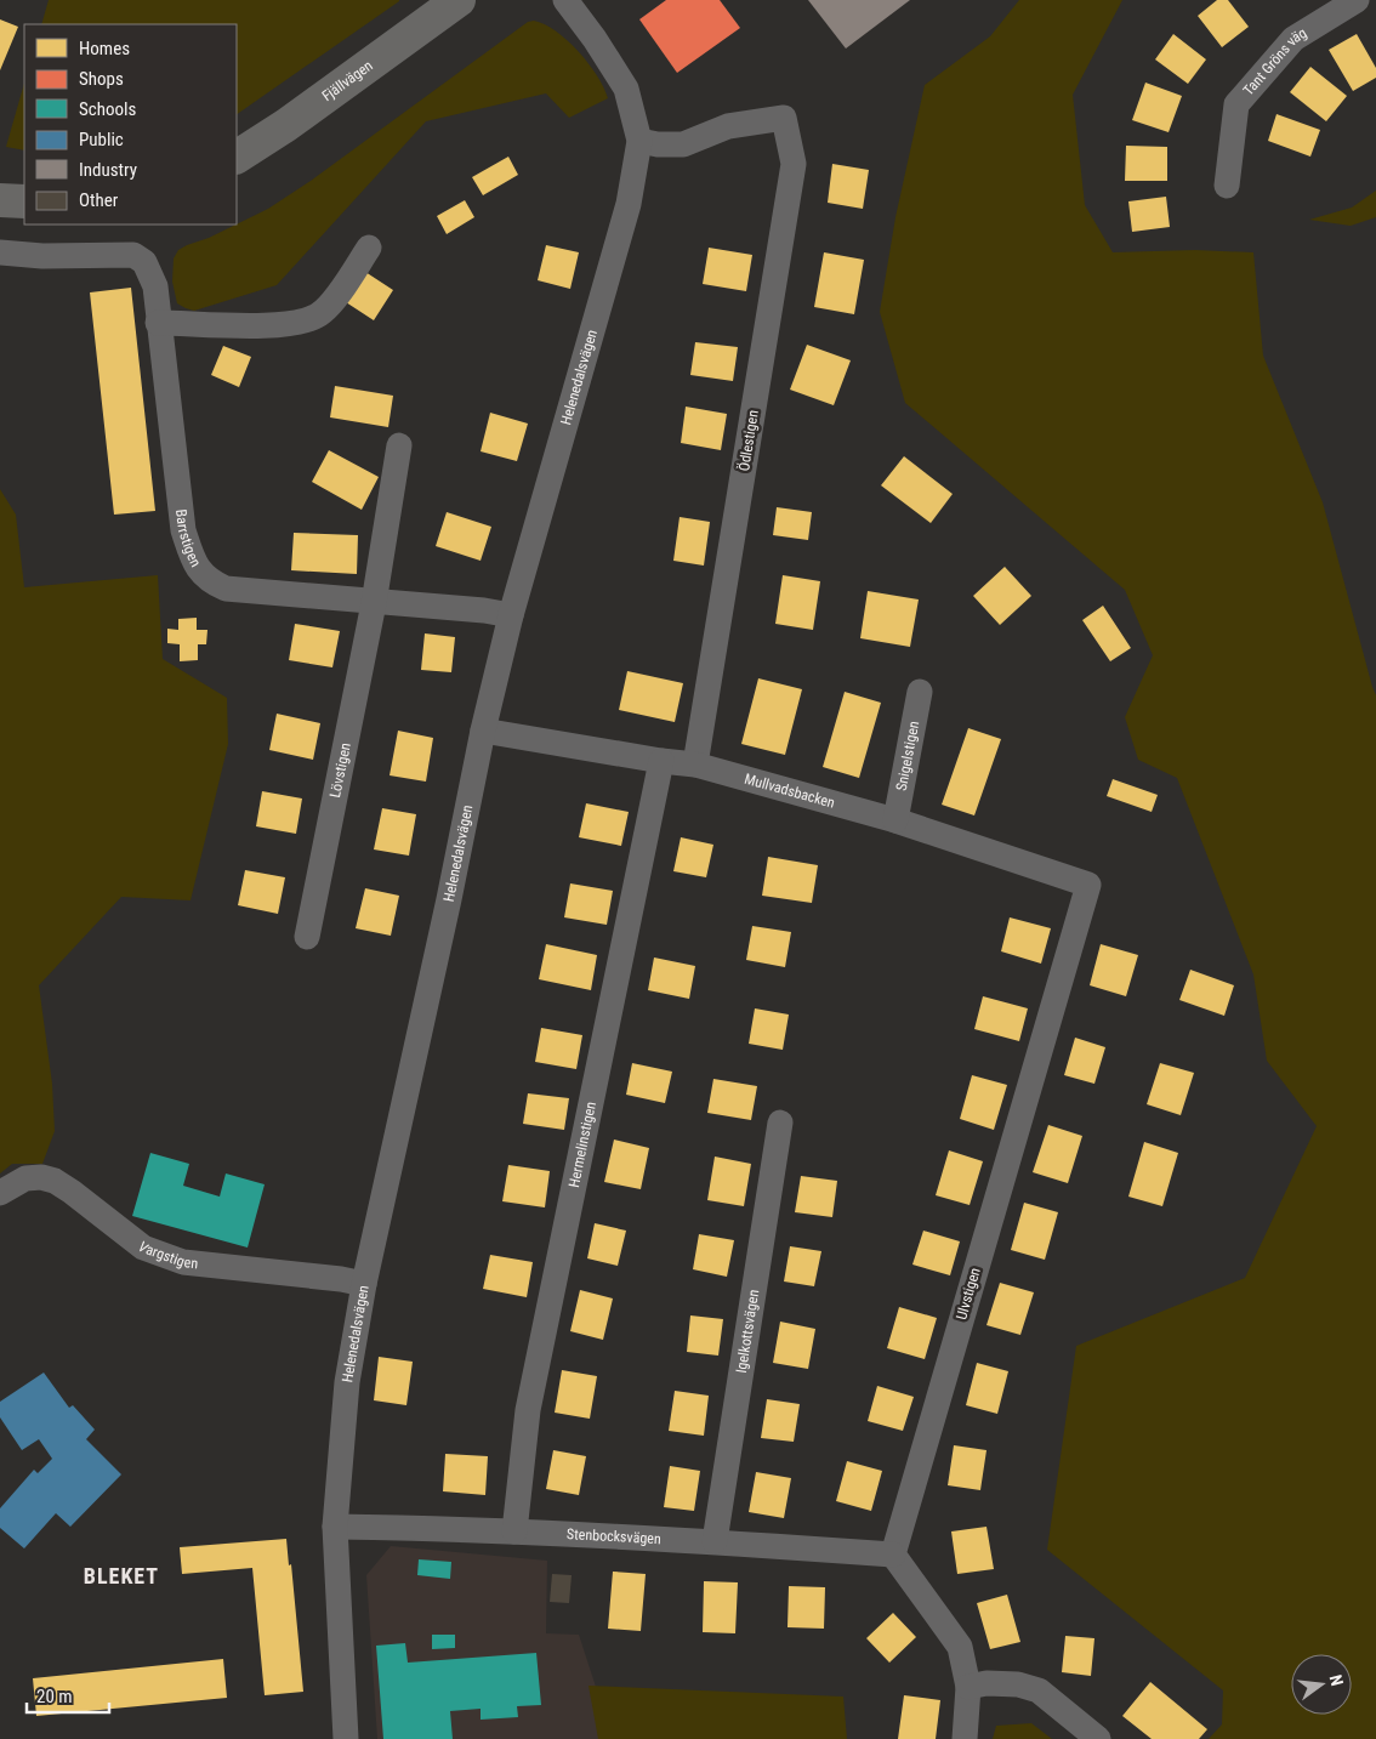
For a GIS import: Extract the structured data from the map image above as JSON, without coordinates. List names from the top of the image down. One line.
{"streets":{"street":["Tant Gröns väg","Fjällvägen","Helenedalsvägen","Ödlestigen","Barrstigen","Snigelstigen","Lövstigen","Mullvadsbacken","Hermelinstigen","Vargstigen","Ulvstigen","Igelkottsvägen","Stenbocksvägen"]},"crossings":[["Helenedalsvägen","Ödlestigen"],["Helenedalsvägen","Barrstigen"],["Helenedalsvägen","Mullvadsbacken"],["Helenedalsvägen","Vargstigen"],["Helenedalsvägen","Stenbocksvägen"],["Ödlestigen","Mullvadsbacken"],["Barrstigen","Lövstigen"],["Snigelstigen","Mullvadsbacken"],["Mullvadsbacken","Hermelinstigen"],["Mullvadsbacken","Ulvstigen"],["Hermelinstigen","Stenbocksvägen"],["Ulvstigen","Stenbocksvägen"],["Igelkottsvägen","Stenbocksvägen"]],"districts":["BLEKET"],"legend":["Homes","Shops","Schools","Public","Industry","Other"],"scale_bar":"20 m","north":"right"}
